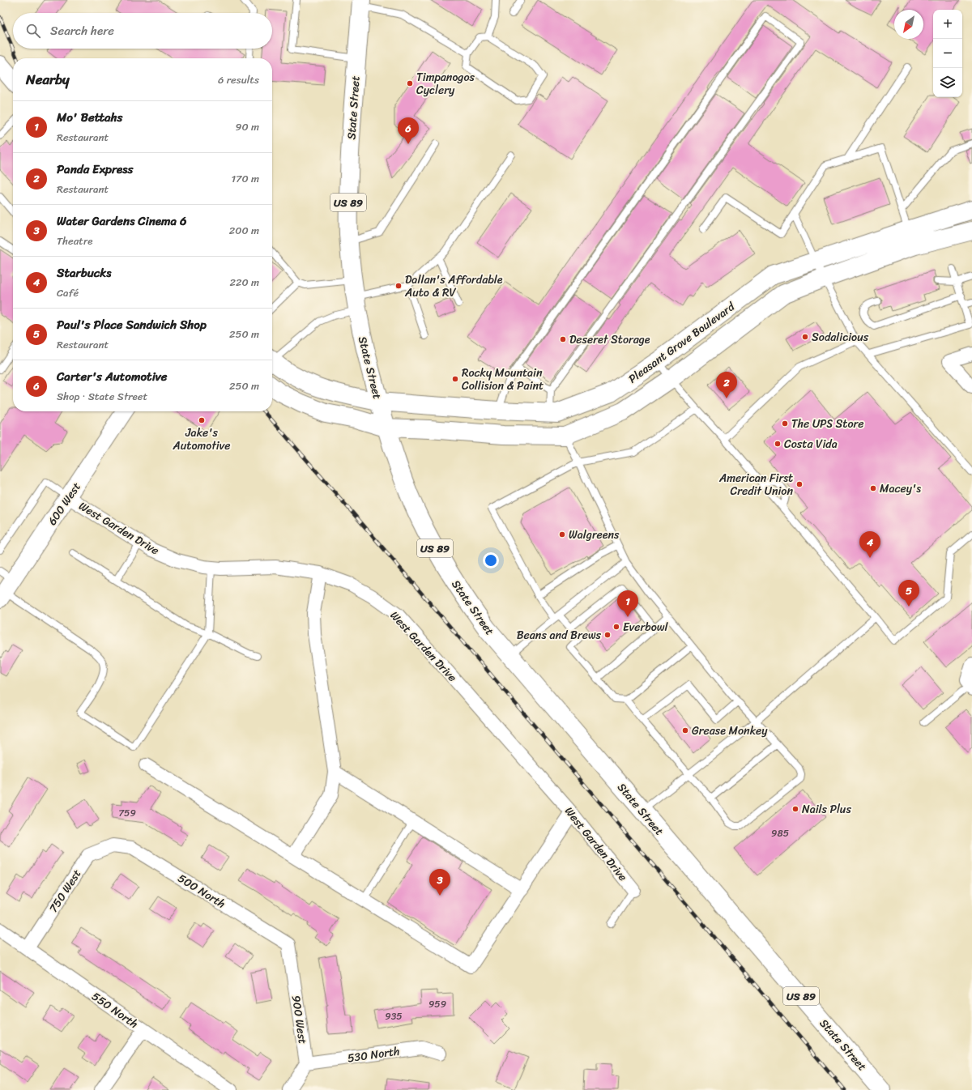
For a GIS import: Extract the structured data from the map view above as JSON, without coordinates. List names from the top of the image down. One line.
{"streets":{"main road":["State Street","US 89","Pleasant Grove Boulevard"],"street":["600 West","West Garden Drive","750 West","500 North","550 North","900 West","530 North"]},"crossings":[["State Street","Pleasant Grove Boulevard"],["600 West","West Garden Drive"],["750 West","500 North"],["750 West","550 North"],["500 North","900 West"],["900 West","530 North"]],"places":["Timpanogos Cyclery","Dallan's Affordable Auto & RV","Sodalicious","Deseret Storage","Rocky Mountain Collision & Paint","Jake's Automotive","The UPS Store","Costa Vida","American First Credit Union","Macey's","Walgreens","Everbowl","Beans and Brews","Grease Monkey","Nails Plus"],"house_numbers":["759","985","959","935"],"north":"bottom left","page":{"map_buttons":["+","−"],"search":"Search here","heading":["Nearby","6 results"],"list":[{"mark":"1","name":"Mo' Bettahs","note":"Restaurant","value":"90 m"},{"mark":"2","name":"Panda Express","note":"Restaurant","value":"170 m"},{"mark":"3","name":"Water Gardens Cinema 6","note":"Theatre","value":"200 m"},{"mark":"4","name":"Starbucks","note":"Café","value":"220 m"},{"mark":"5","name":"Paul's Place Sandwich Shop","note":"Restaurant","value":"250 m"},{"mark":"6","name":"Carter's Automotive","note":"Shop · State Street","value":"250 m"}],"pins":["6","2","4","5","1","3"]}}
